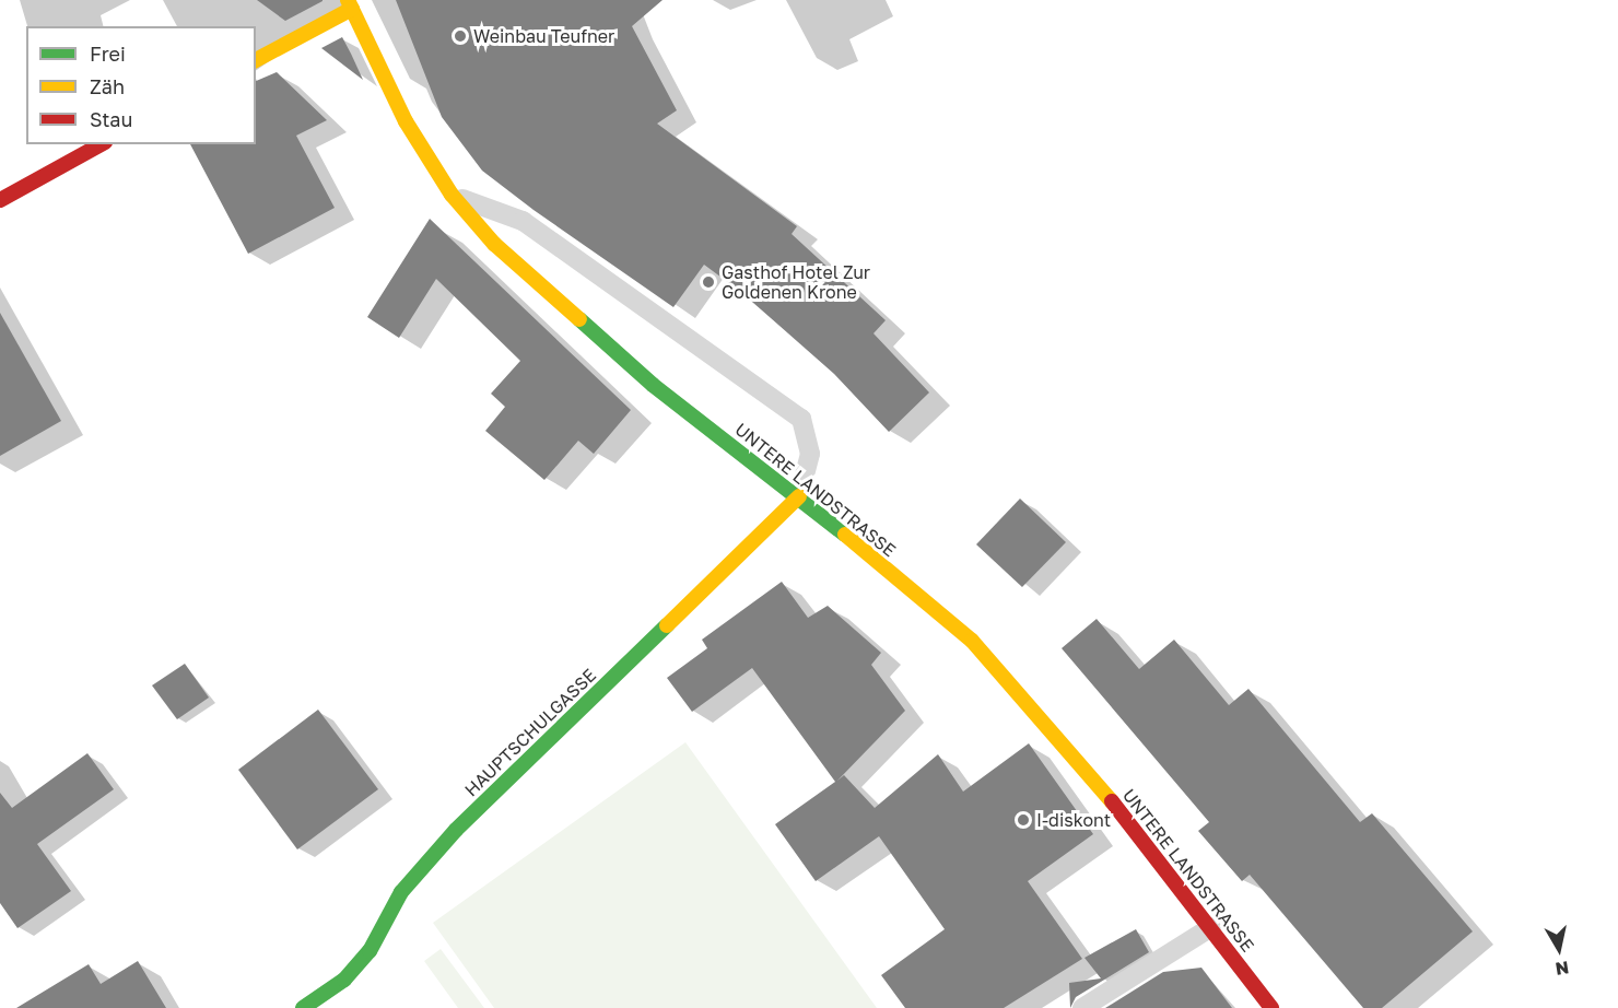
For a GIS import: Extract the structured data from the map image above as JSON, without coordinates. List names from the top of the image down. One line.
{"streets":{"street":["UNTERE LANDSTRASSE","HAUPTSCHULGASSE"]},"crossings":[["UNTERE LANDSTRASSE","HAUPTSCHULGASSE"]],"places":["Weinbau Teufner","Gasthof Hotel Zur Goldenen Krone","I-diskont"],"legend":["Frei","Zäh","Stau"],"north":"bottom"}
